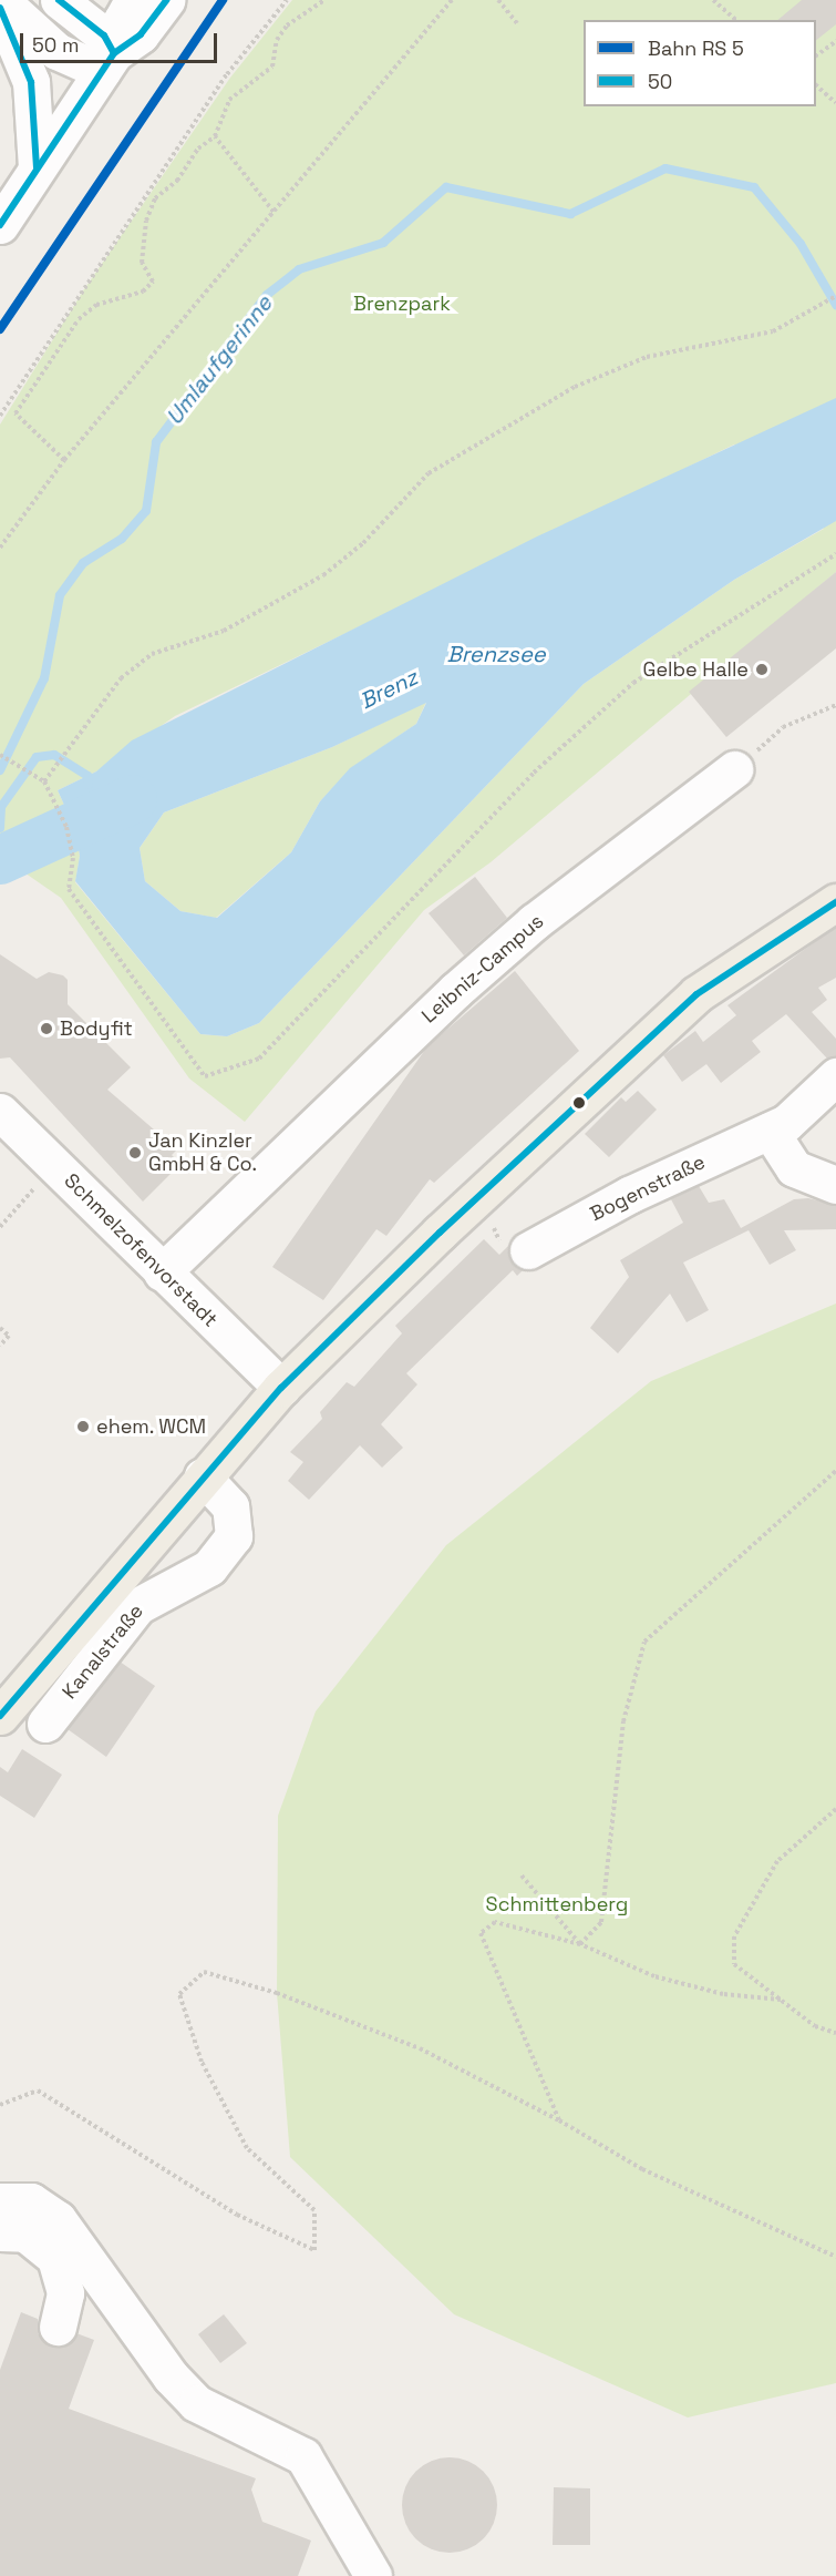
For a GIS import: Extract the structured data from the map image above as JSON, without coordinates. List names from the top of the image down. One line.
{"streets":{"main road":["Kanalstraße"],"street":["Leibniz-Campus","Bogenstraße","Schmelzofenvorstadt"]},"crossings":[["Leibniz-Campus","Schmelzofenvorstadt"],["Schmelzofenvorstadt","Kanalstraße"]],"water":["Umlaufgerinne","Brenzsee","Brenz"],"parks":["Brenzpark","Schmittenberg"],"places":["Gelbe Halle","Bodyfit","Jan Kinzler GmbH & Co.","ehem. WCM"],"lines":["transit line 50"],"legend":["Bahn RS 5","50"],"scale_bar":"50 m"}
